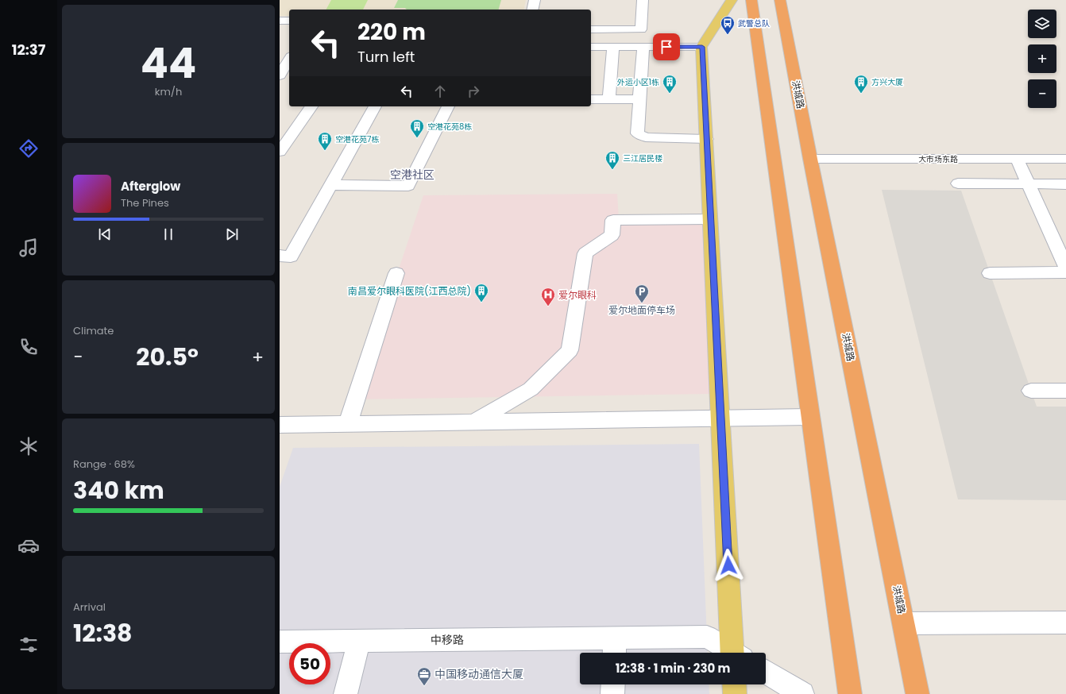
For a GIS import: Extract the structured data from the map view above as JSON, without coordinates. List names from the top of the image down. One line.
{"streets":{"highway":["洪城路"],"street":["大市场东路","中移路"]},"crossings":[["洪城路","大市场东路"]],"districts":["空港社区"],"places":{"bus stop":["武警总队"],"building":["外运小区1栋","方兴大厦","空港花苑8栋","空港花苑7栋","三江居民楼","南昌爱尔眼科医院(江西总院)"],"parking":["爱尔地面停车场"],"hospital":["爱尔眼科"],"office":["中国移动通信大厦"]},"page":{"tabs":"12:37","tile":[["44","km/h"],"Climate",["Range · 68%","340 km"],["Arrival","12:38"]],"map_buttons":["+","−"],"turn":["220 m","Turn left"],"song":["Afterglow","The Pines"],"heat":["−","20.5°","+"],"limit":"50","trip":"12:38 · 1 min · 230 m"}}
